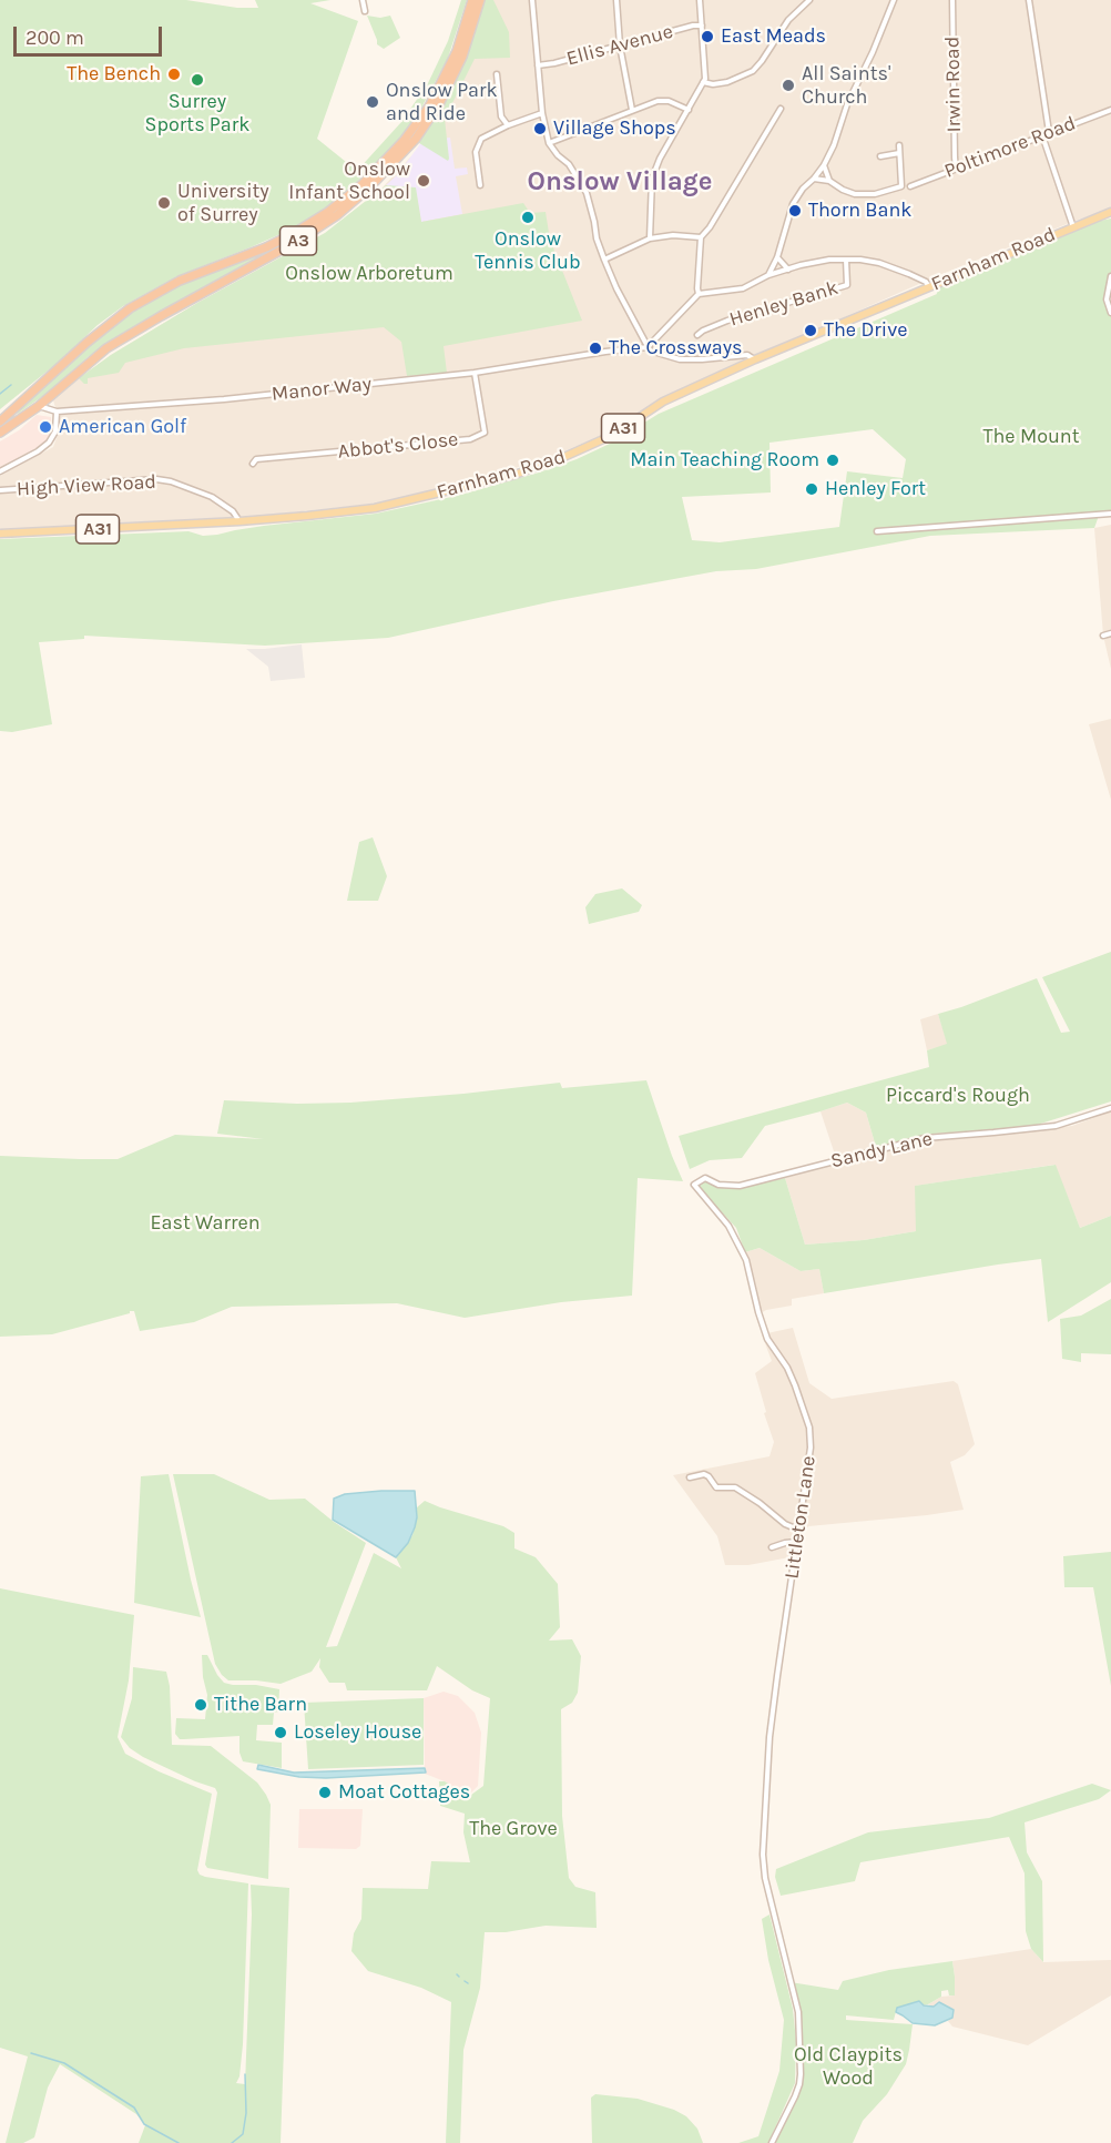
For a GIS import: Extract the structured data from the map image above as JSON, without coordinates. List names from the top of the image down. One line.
{"streets":{"highway":["A3"],"main road":["Farnham Road","A31"],"street":["Ellis Avenue","Irwin Road","Poltimore Road","Henley Bank","Manor Way","Abbot's Close","High View Road","Sandy Lane","Littleton Lane"]},"crossings":[["Irwin Road","Poltimore Road"],["A3","Manor Way"],["Farnham Road","High View Road"],["Manor Way","Abbot's Close"],["Manor Way","High View Road"],["Sandy Lane","Littleton Lane"]],"districts":["Onslow Village"],"parks":["Onslow Arboretum","The Mount","Piccard's Rough","East Warren","The Grove","Old Claypits Wood"],"places":["East Meads","The Bench","Surrey Sports Park","All Saints' Church","Onslow Park and Ride","Village Shops","Onslow Infant School","University of Surrey","Thorn Bank","Onslow Tennis Club","The Drive","The Crossways","American Golf","Main Teaching Room","Henley Fort","Tithe Barn","Loseley House","Moat Cottages"],"scale_bar":"200 m"}
